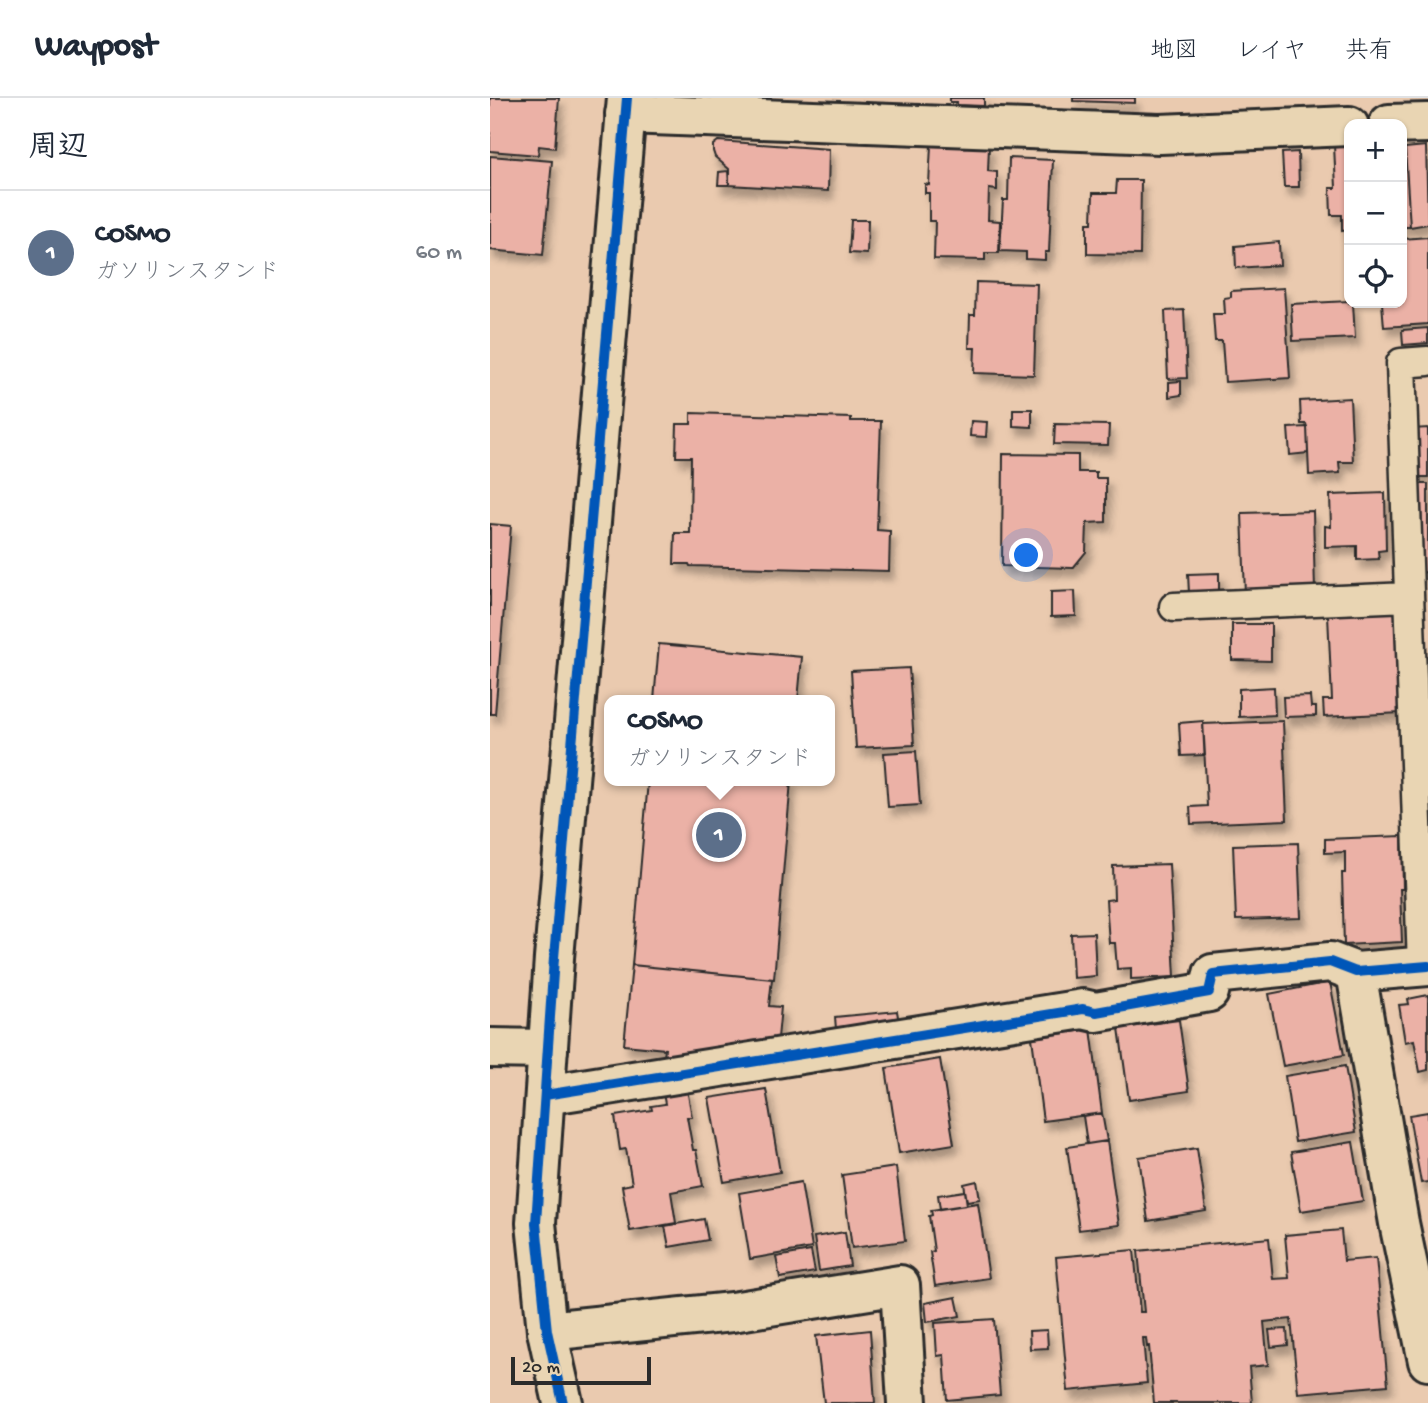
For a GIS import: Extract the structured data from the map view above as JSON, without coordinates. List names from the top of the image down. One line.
{"scale_bar":"20 m","page":{"header":"Waypost","nav":["地図","レイヤ","共有"],"heading":"周辺","map_buttons":["+","−"],"list":[{"mark":"1","name":"COSMO","note":"ガソリンスタンド","value":"60 m"}],"popup":["COSMO","ガソリンスタンド"],"pins":"1","scale":"20 m"}}
